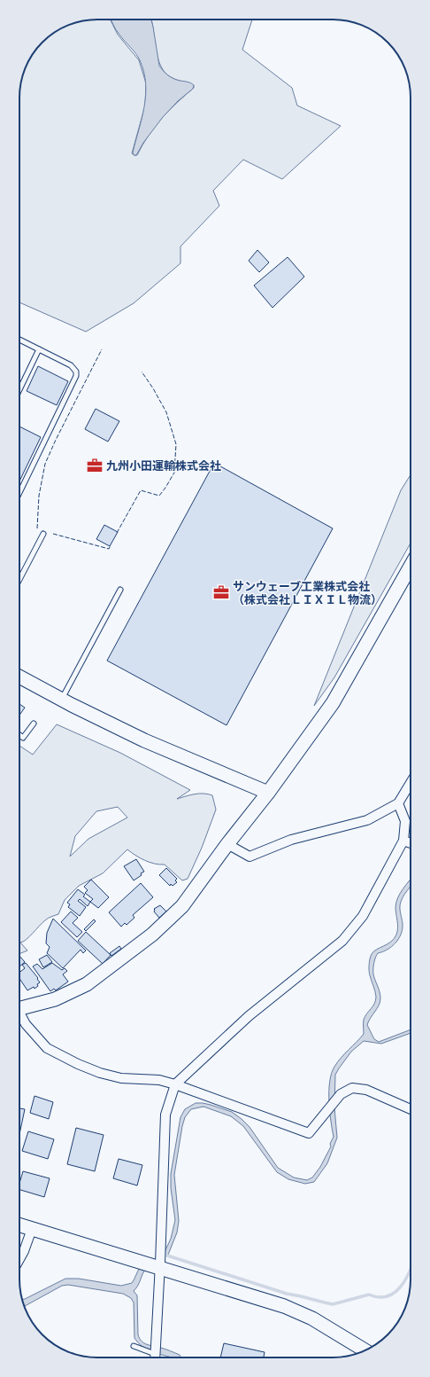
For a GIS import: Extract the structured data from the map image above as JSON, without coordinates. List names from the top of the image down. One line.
{"places":{"office":["九州小田運輸株式会社","サンウェーブ工業株式会社 （株式会社ＬＩＸＩＬ物流）"]}}
